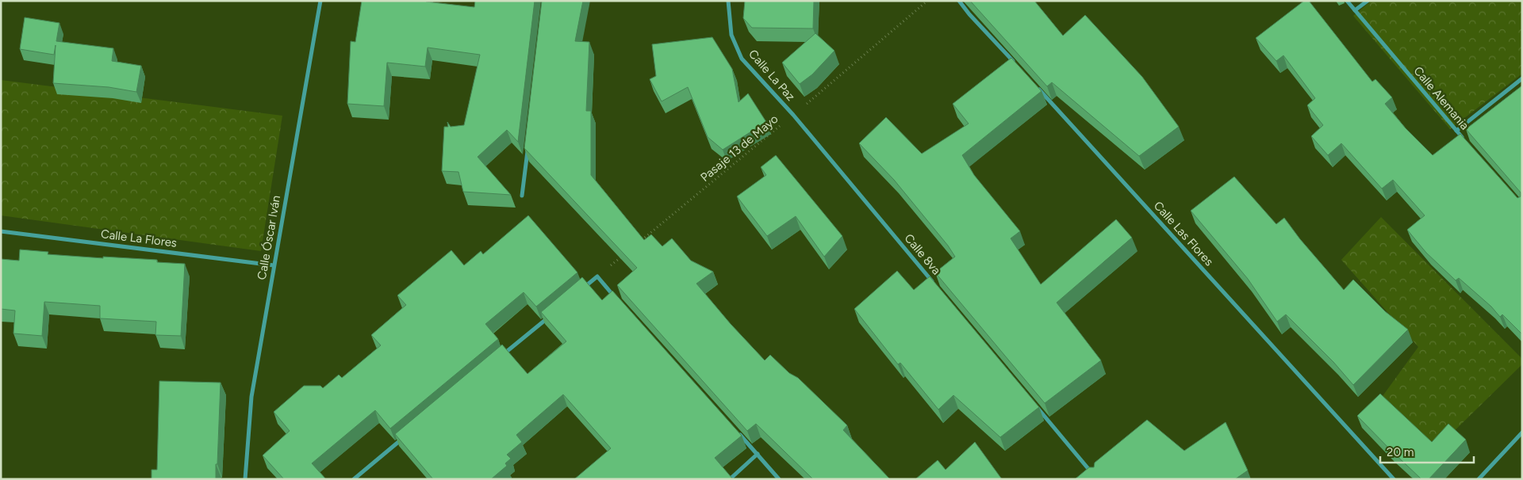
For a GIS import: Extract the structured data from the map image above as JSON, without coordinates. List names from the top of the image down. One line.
{"streets":{"street":["Calle La Paz","Calle Alemania","Calle Las Flores","Calle Óscar Iván","Calle La Flores","Calle 8va"],"path":["Pasaje 13 de Mayo"]},"crossings":[["Calle La Paz","Pasaje 13 de Mayo"],["Calle La Paz","Calle 8va"],["Pasaje 13 de Mayo","Calle 8va"],["Calle Óscar Iván","Calle La Flores"]],"scale_bar":"20 m"}
